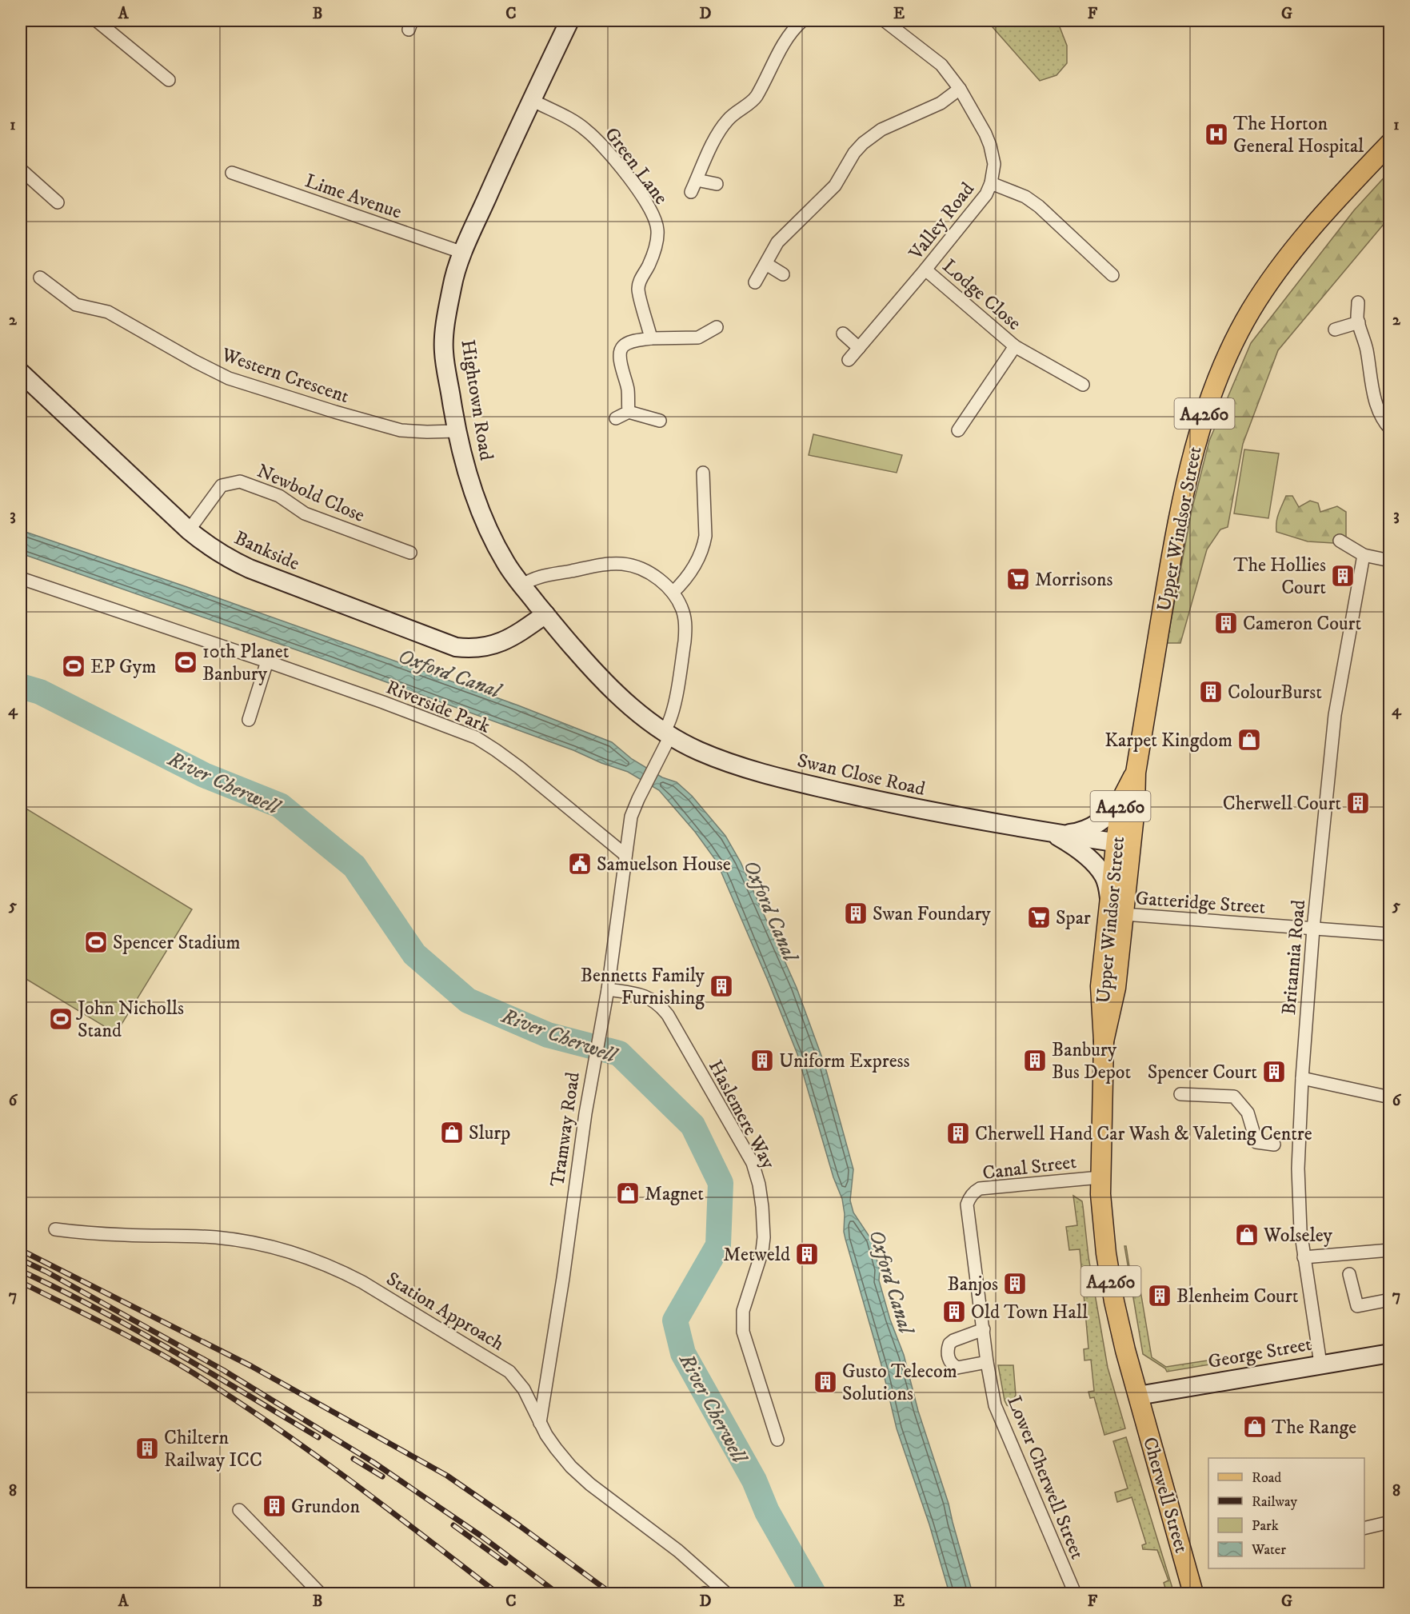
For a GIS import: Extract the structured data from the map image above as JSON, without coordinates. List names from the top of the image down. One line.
{"streets":{"main road":["A4260","Upper Windsor Street","Cherwell Street"],"street":["Green Lane","Lime Avenue","Valley Road","Lodge Close","Western Crescent","Hightown Road","Newbold Close","Bankside","Riverside Park","Swan Close Road","Gatteridge Street","Britannia Road","Haslemere Way","Tramway Road","Canal Street","Station Approach","George Street","Lower Cherwell Street"]},"crossings":[["Green Lane","Hightown Road"],["Lime Avenue","Hightown Road"],["Valley Road","Lodge Close"],["Western Crescent","Hightown Road"],["Hightown Road","Bankside"],["Hightown Road","Swan Close Road"],["Hightown Road","Tramway Road"],["A4260","Upper Windsor Street"],["A4260","Canal Street"],["A4260","George Street"],["A4260","Cherwell Street"],["Newbold Close","Bankside"],["Upper Windsor Street","Swan Close Road"],["Upper Windsor Street","Gatteridge Street"],["Upper Windsor Street","Canal Street"],["Riverside Park","Tramway Road"],["Swan Close Road","Tramway Road"],["Gatteridge Street","Britannia Road"],["Britannia Road","George Street"],["Haslemere Way","Tramway Road"],["Tramway Road","Station Approach"],["Canal Street","Lower Cherwell Street"],["George Street","Cherwell Street"]],"water":["Oxford Canal","River Cherwell"],"places":{"hospital":["The Horton General Hospital"],"building":["The Hollies Court","Cameron Court","ColourBurst","Cherwell Court","Swan Foundary","Bennetts Family Furnishing","Uniform Express","Banbury Bus Depot","Spencer Court","Cherwell Hand Car Wash & Valeting Centre","Metweld","Banjos","Blenheim Court","Old Town Hall","Gusto Telecom Solutions","Chiltern Railway ICC","Grundon"],"supermarket":["Morrisons","Spar"],"sports":["10th Planet Banbury","EP Gym","Spencer Stadium","John Nicholls Stand"],"shop":["Karpet Kingdom","Slurp","Magnet","Wolseley","The Range"],"public building":["Samuelson House"]},"legend":["Road","Railway","Park","Water"],"grid":{"columns":["A","B","C","D","E","F","G"],"rows":["1","2","3","4","5","6","7","8"]}}
